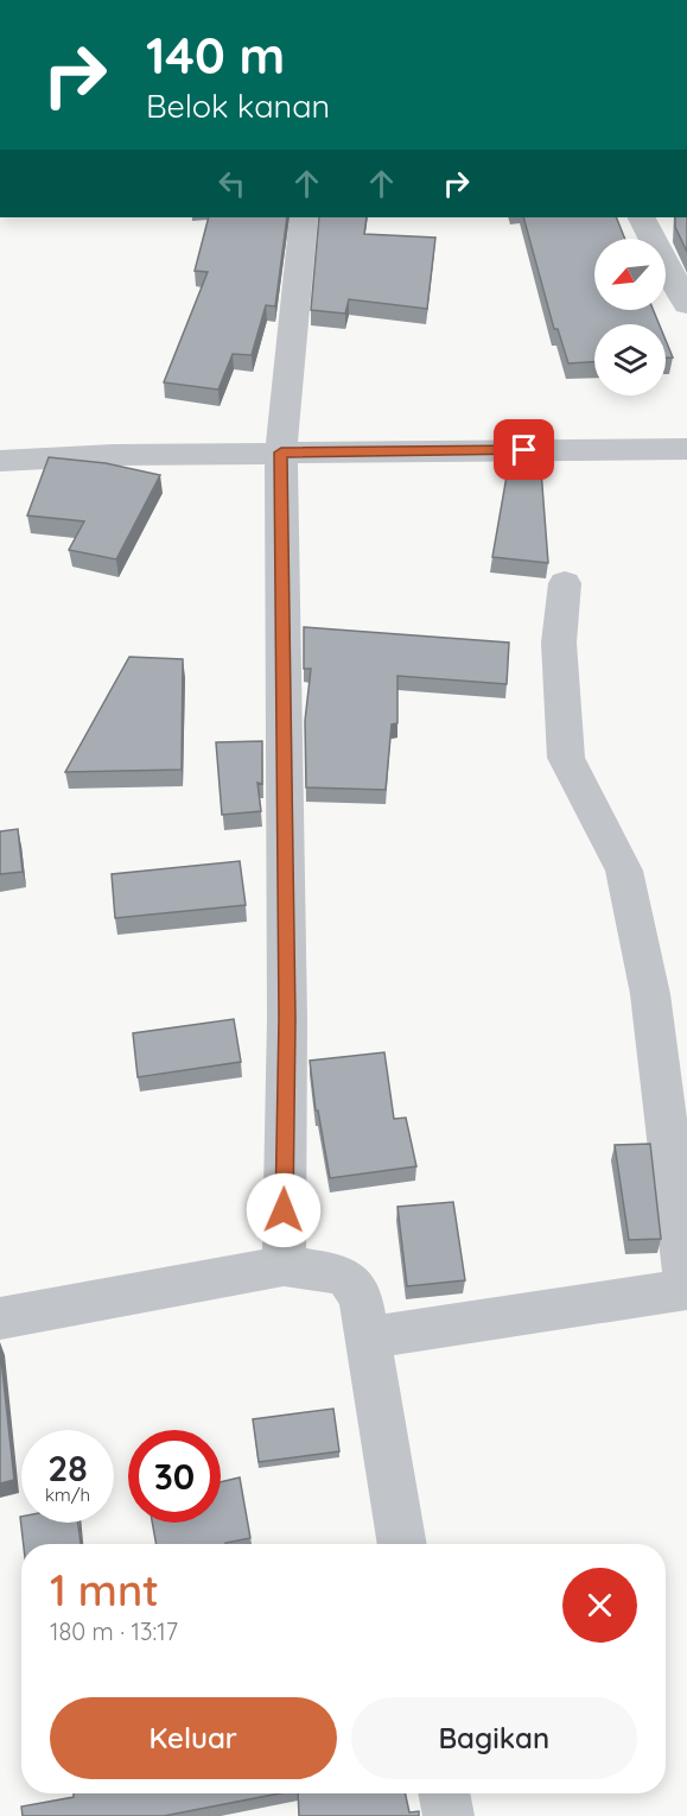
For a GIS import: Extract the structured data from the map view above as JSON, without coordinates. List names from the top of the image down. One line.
{"north":"bottom left","page":{"turn":["140 m","Belok kanan"],"speed":"28 km/h","limit":"30","heading":["1 mnt","180 m · 13:17"],"buttons":["Keluar","Bagikan"]}}
